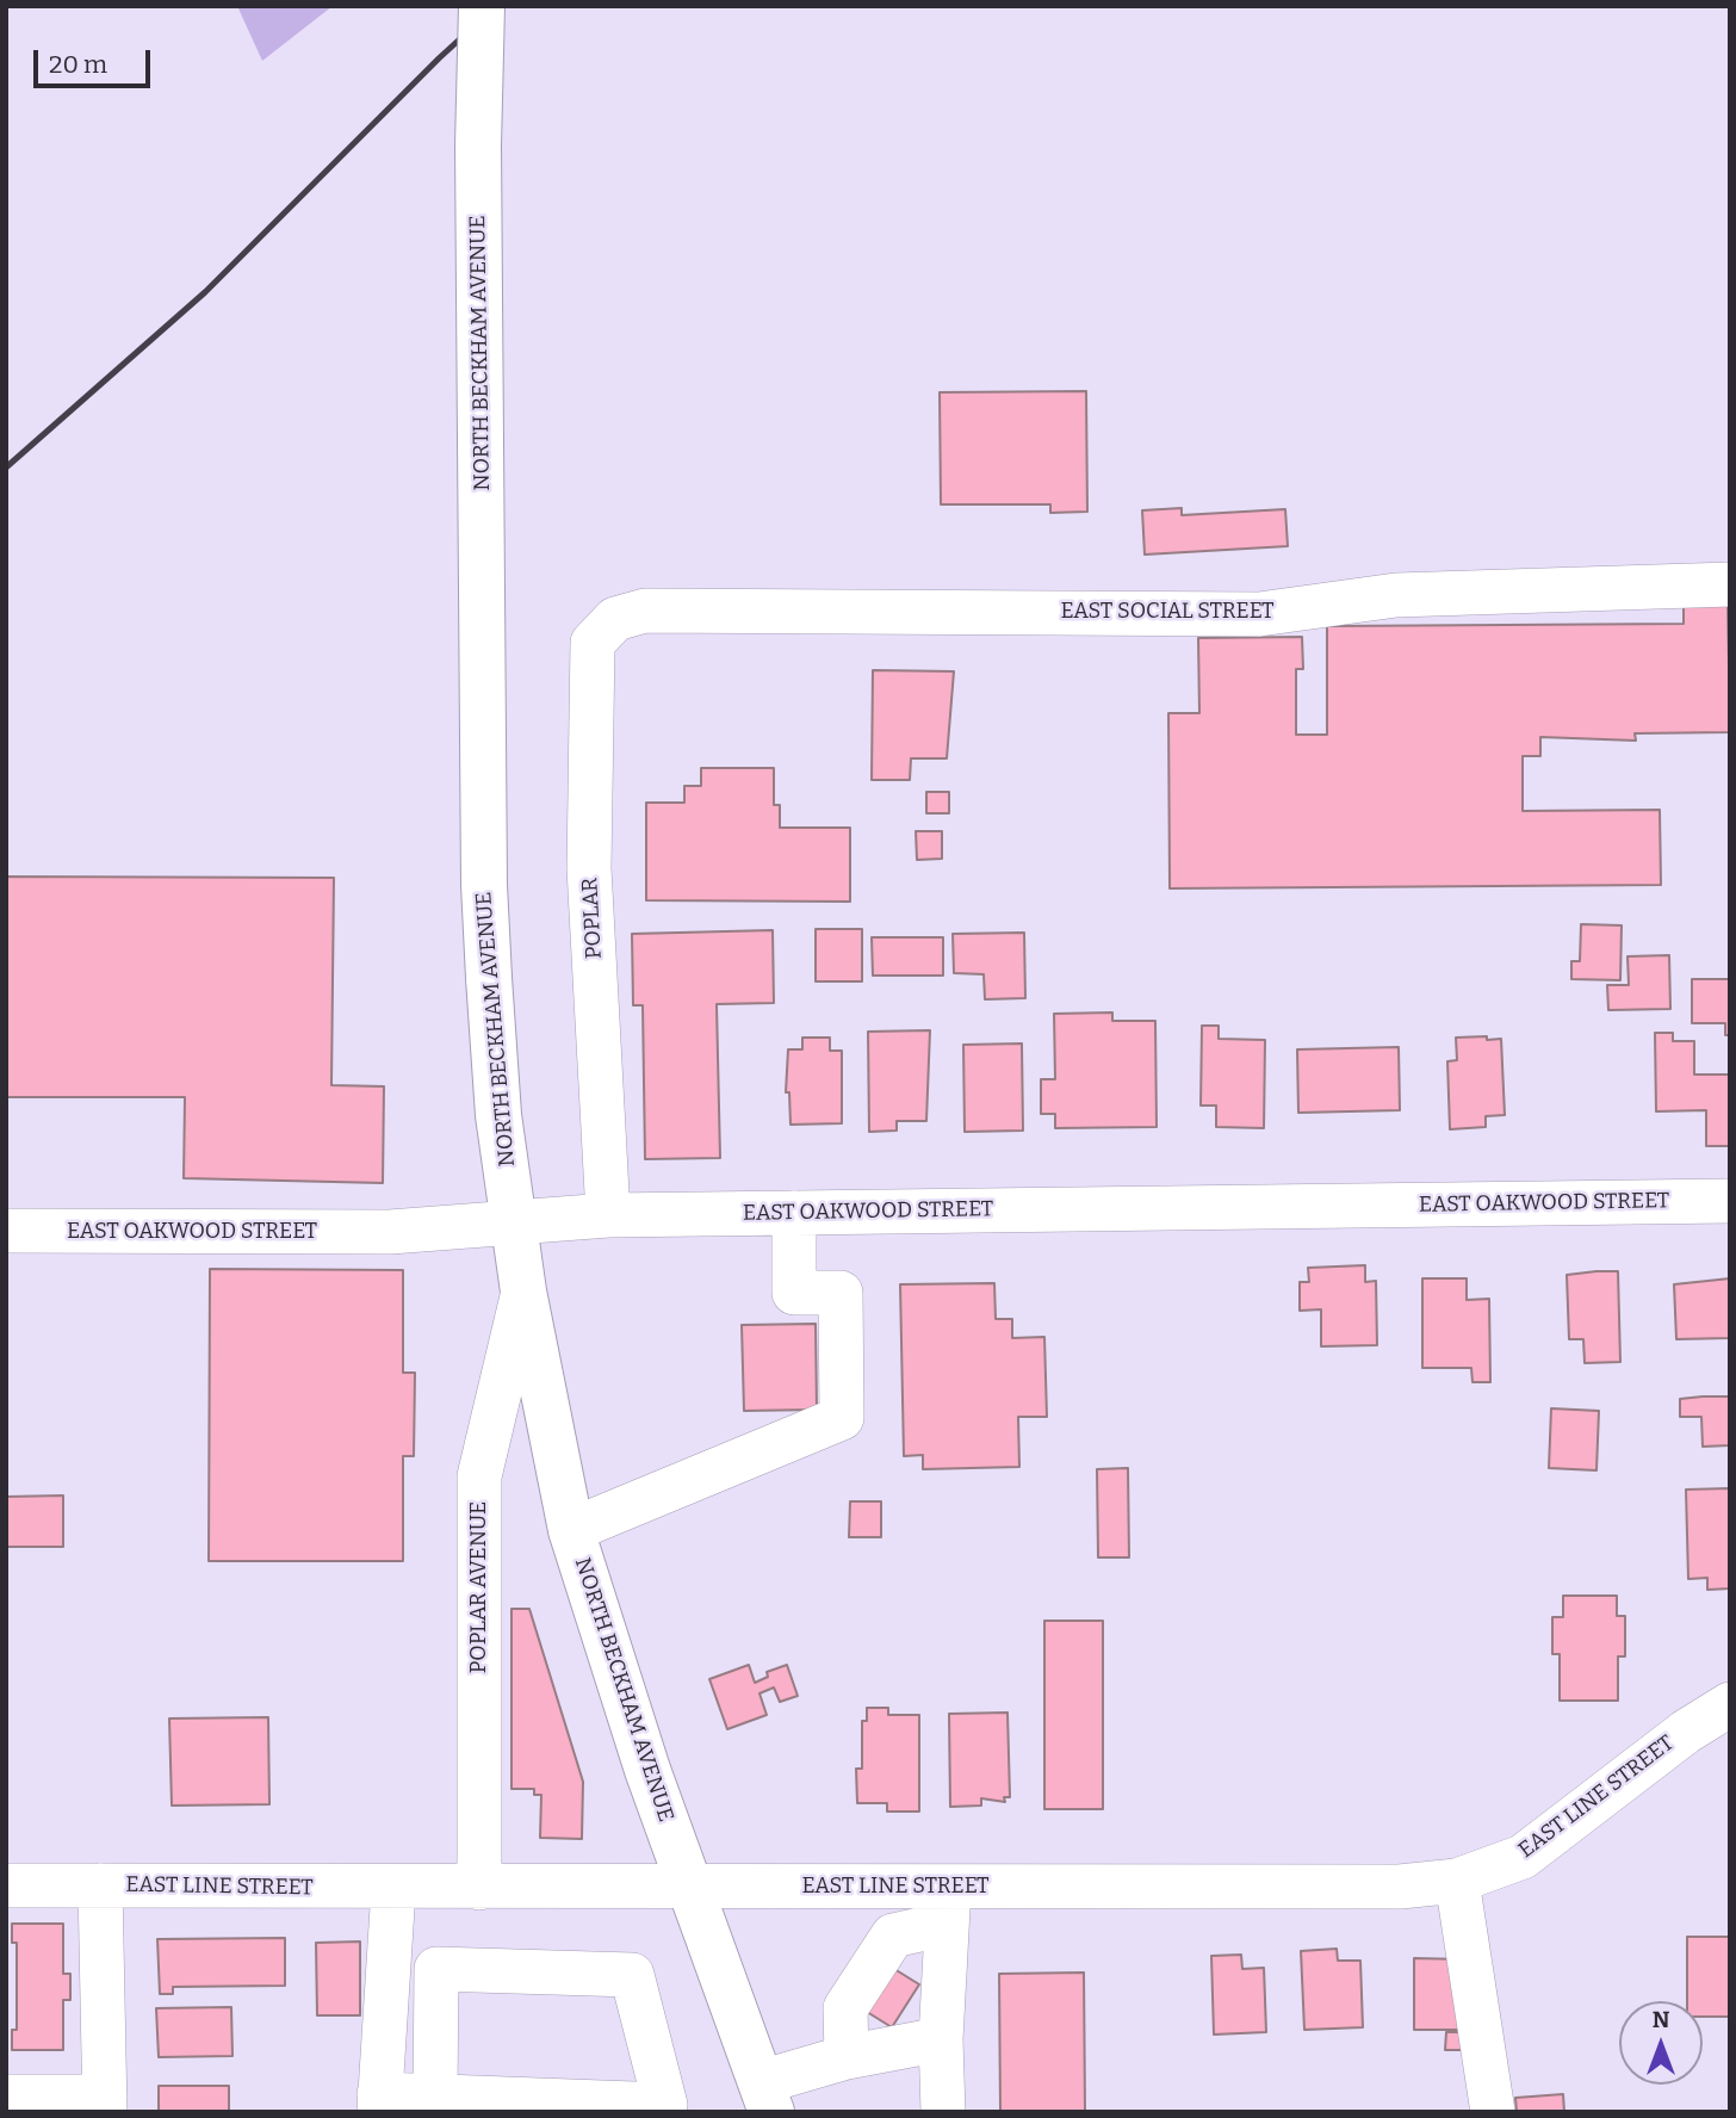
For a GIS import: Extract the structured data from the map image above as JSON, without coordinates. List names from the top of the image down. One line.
{"streets":{"main road":["NORTH BECKHAM AVENUE"],"street":["EAST SOCIAL STREET","POPLAR","EAST OAKWOOD STREET","POPLAR AVENUE","EAST LINE STREET"]},"crossings":[["NORTH BECKHAM AVENUE","EAST OAKWOOD STREET"],["NORTH BECKHAM AVENUE","POPLAR AVENUE"],["NORTH BECKHAM AVENUE","EAST LINE STREET"],["EAST SOCIAL STREET","POPLAR"],["POPLAR","EAST OAKWOOD STREET"],["POPLAR AVENUE","EAST LINE STREET"]],"scale_bar":"20 m","north":"top"}
